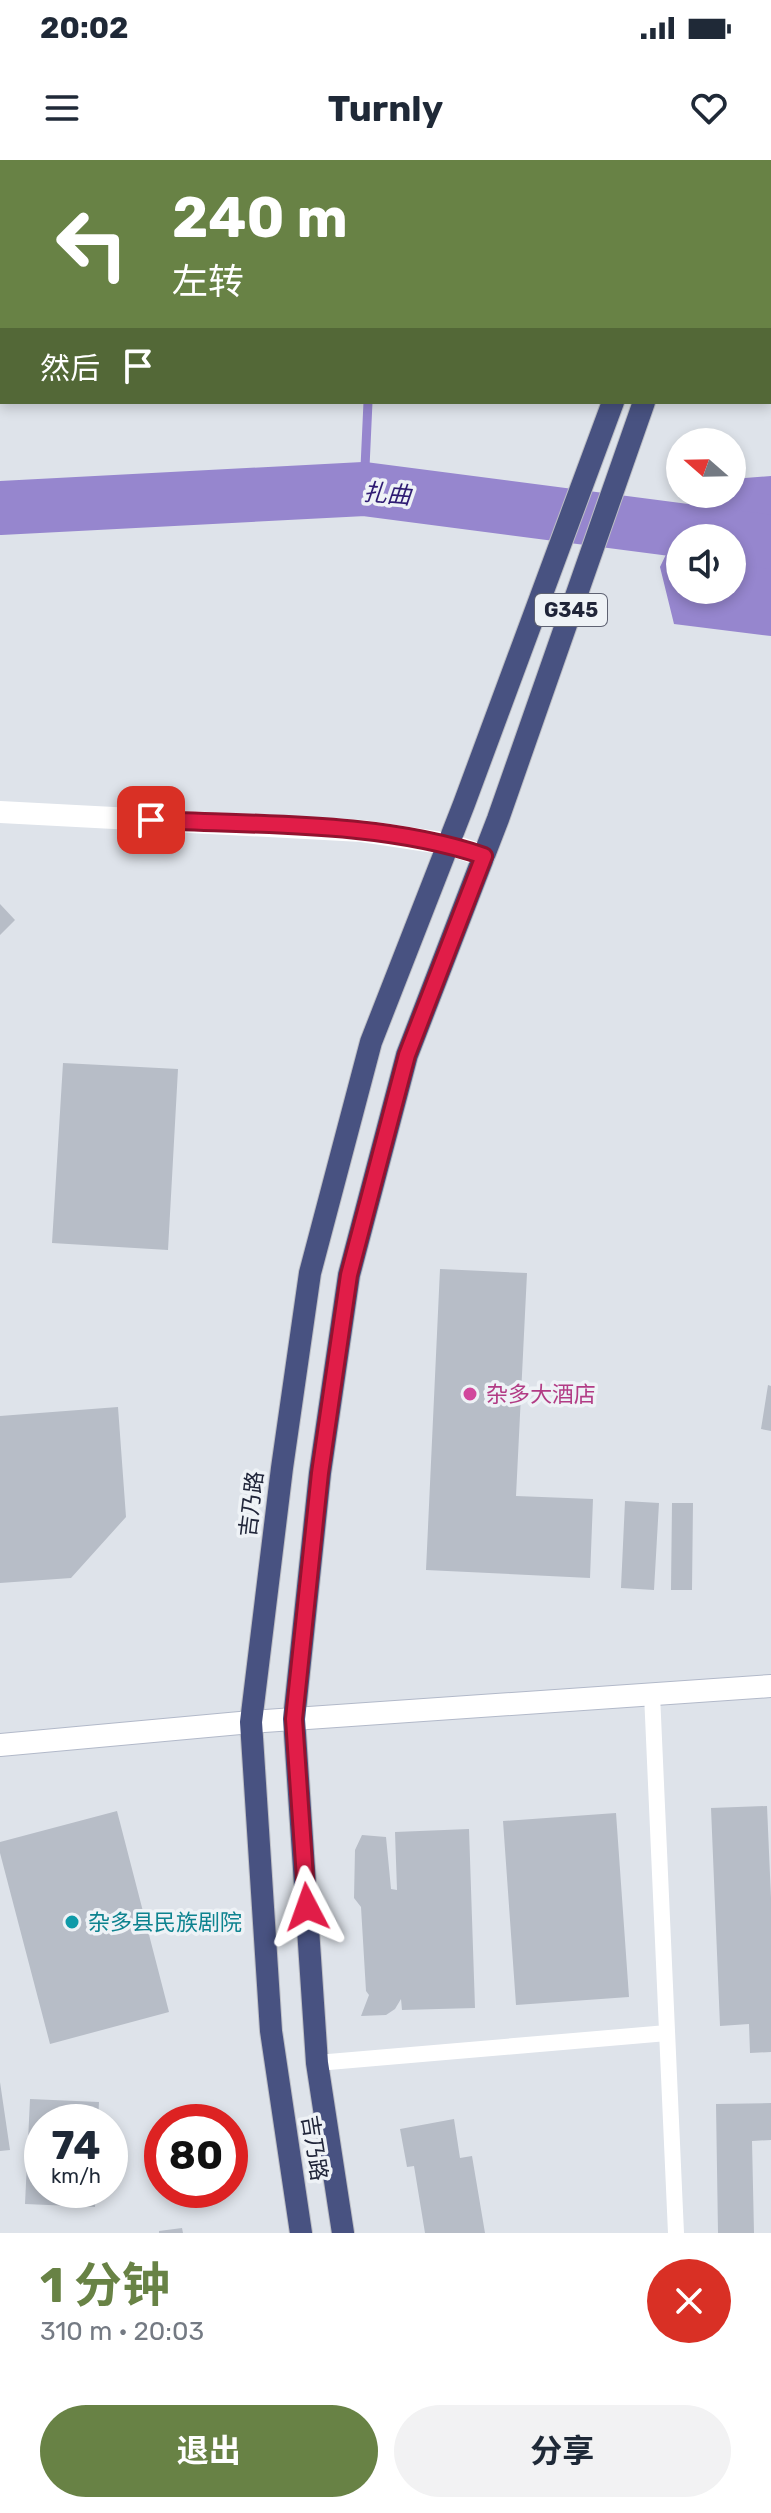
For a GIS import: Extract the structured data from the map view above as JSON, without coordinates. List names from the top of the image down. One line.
{"streets":{"highway":["G345","吉乃路"]},"water":["扎曲"],"places":["杂多大酒店","杂多县民族剧院"],"north":"left","page":{"status":"20:02","header":"Turnly","turn":["240 m","左转"],"then":"然后","speed":"74 km/h","limit":"80","heading":["1 分钟","310 m · 20:03"],"buttons":["退出","分享"]}}
